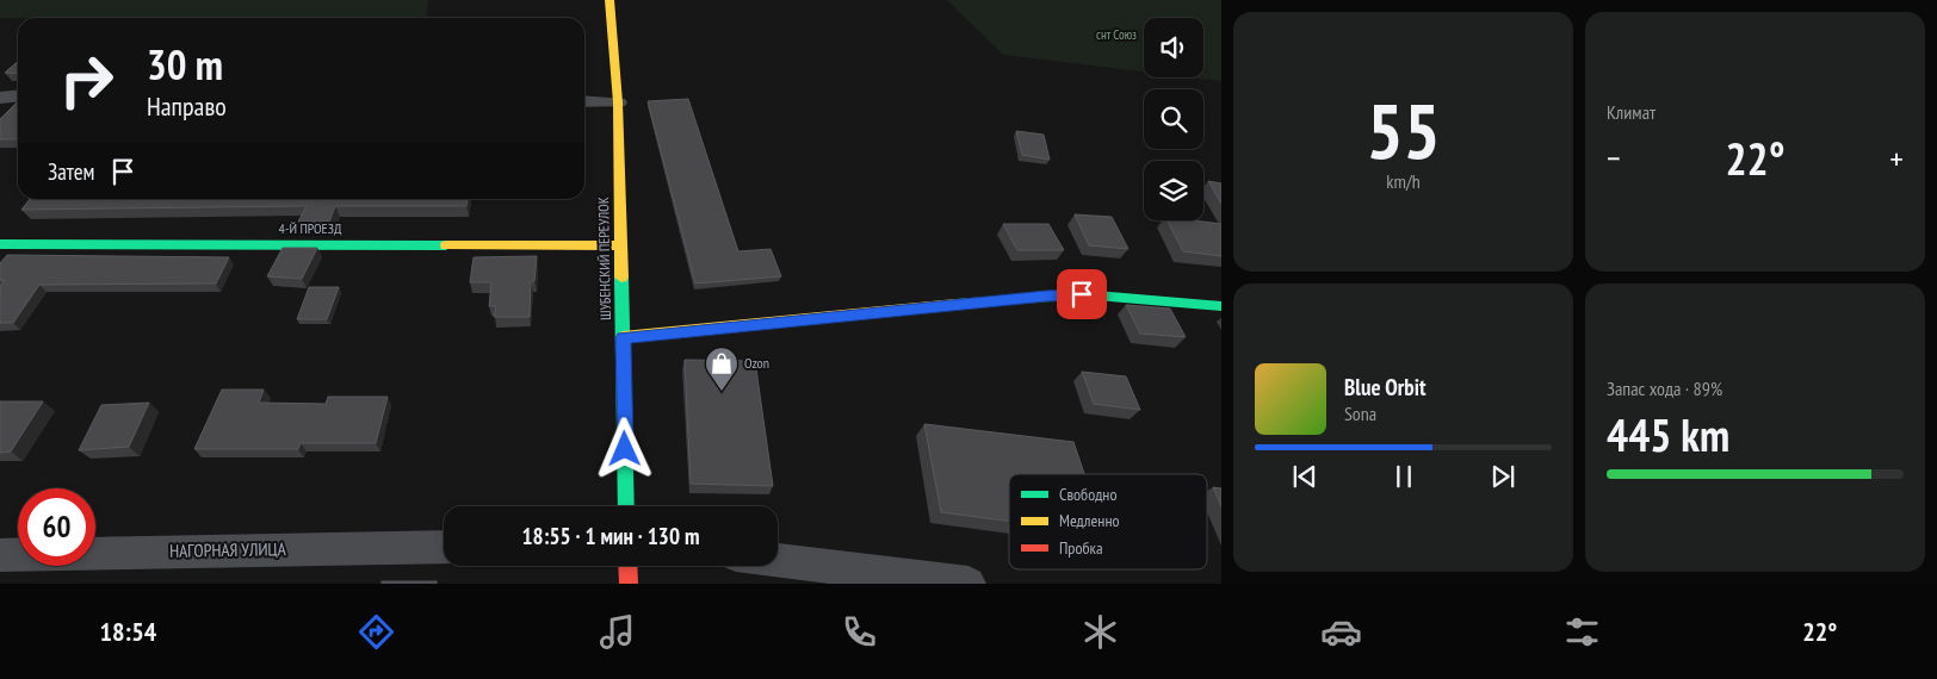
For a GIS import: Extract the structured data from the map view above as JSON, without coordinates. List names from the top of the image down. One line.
{"streets":{"street":["4-Й ПРОЕЗД","ШУБЕНСКИЙ ПЕРЕУЛОК","НАГОРНАЯ УЛИЦА"]},"crossings":[["4-Й ПРОЕЗД","ШУБЕНСКИЙ ПЕРЕУЛОК"]],"parks":["снт Союз"],"places":{"shop":["Ozon"]},"legend":["Свободно","Медленно","Пробка"],"page":{"tile":[["55","km/h"],"Климат",["Запас хода · 89%","445 km"]],"turn":["30 m","Направо"],"heat":["−","22°","+"],"then":"Затем","song":["Blue Orbit","Sona"],"limit":"60","trip":"18:55 · 1 мин · 130 m","tabs":["18:54","22°"]}}
